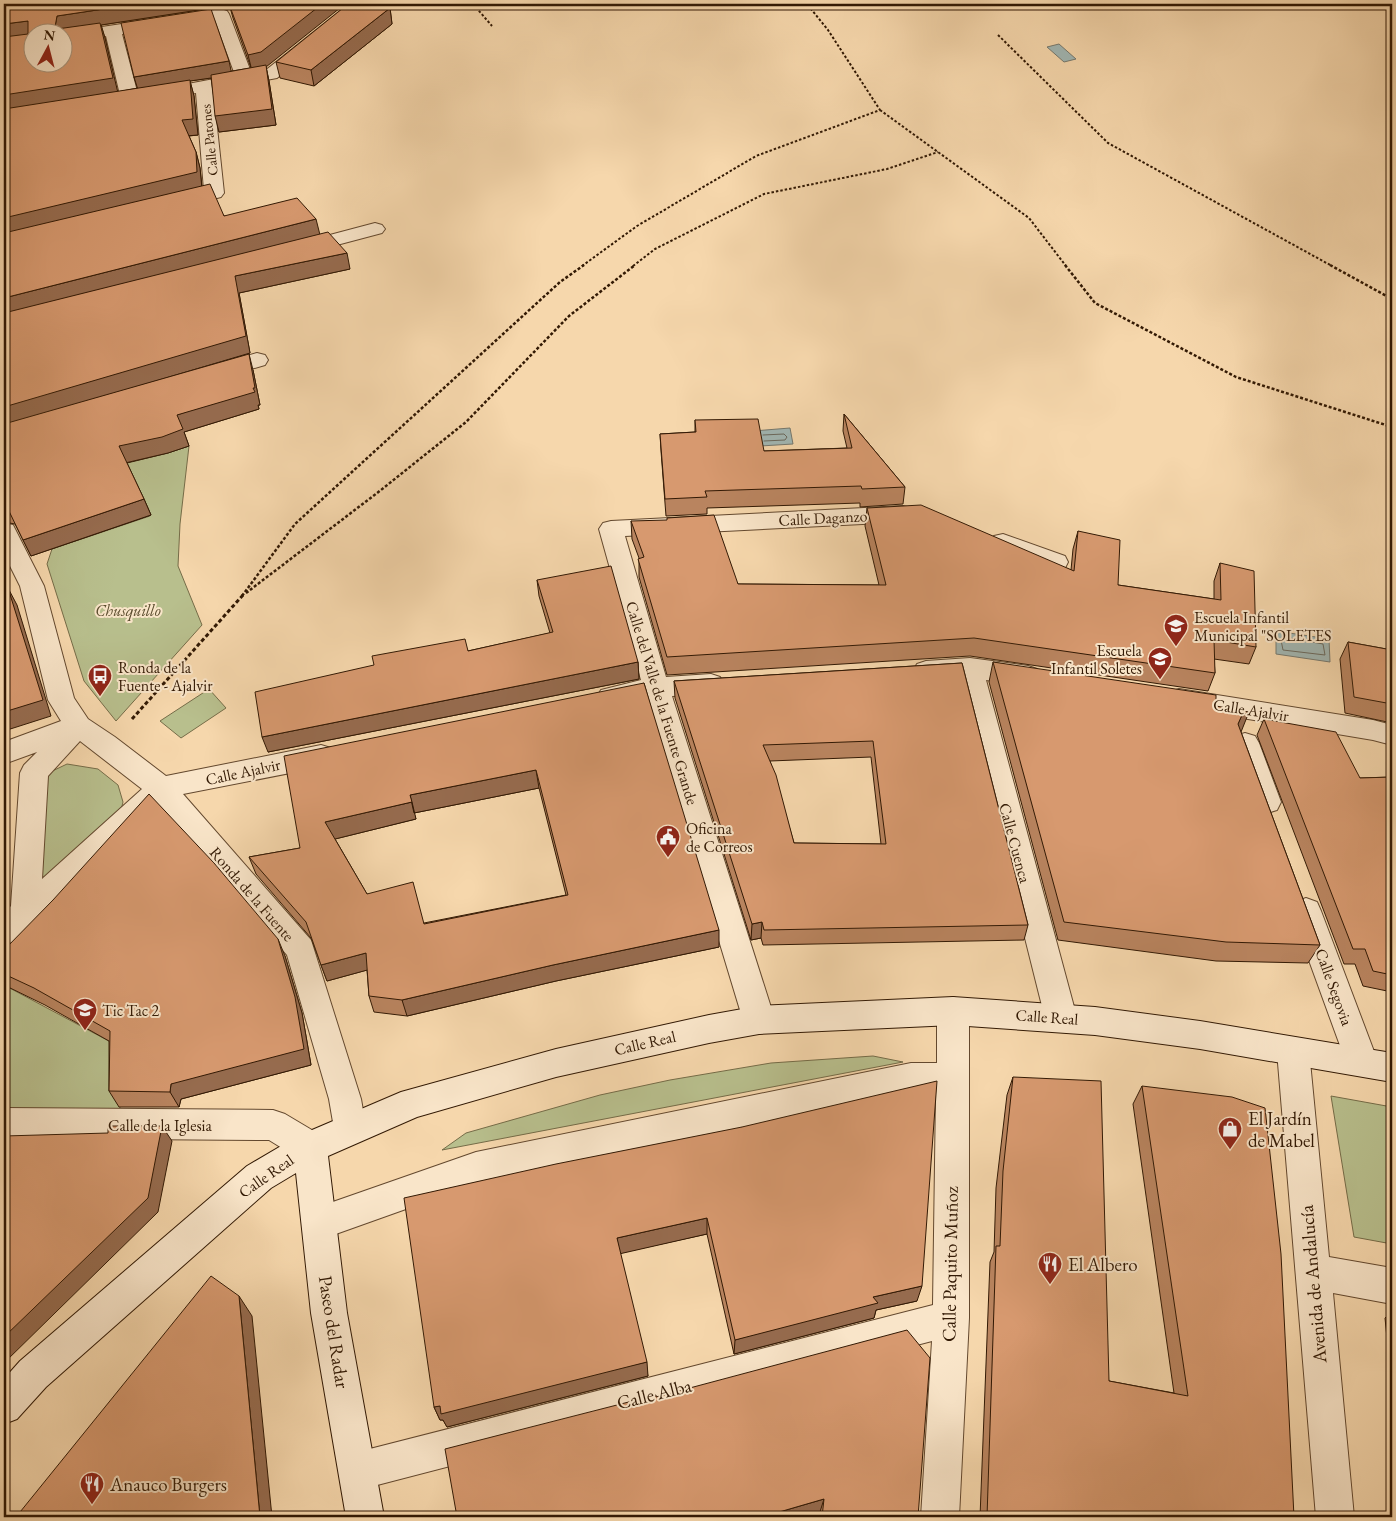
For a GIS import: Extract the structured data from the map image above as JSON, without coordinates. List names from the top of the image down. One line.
{"streets":{"street":["Calle Patones","Calle Daganzo","Calle del Valle de la Fuente Grande","Calle Ajalvir","Calle Cuenca","Ronda de la Fuente","Calle Segovia","Calle Real","Calle de la Iglesia","Calle Paquito Muñoz","Avenida de Andalucía","Paseo del Radar","Calle Alba"]},"crossings":[["Calle Daganzo","Calle del Valle de la Fuente Grande"],["Calle del Valle de la Fuente Grande","Calle Real"],["Calle Ajalvir","Ronda de la Fuente"],["Calle Cuenca","Calle Real"],["Ronda de la Fuente","Calle Real"],["Calle Segovia","Calle Real"],["Calle Real","Calle de la Iglesia"],["Calle Real","Calle Paquito Muñoz"],["Calle Real","Avenida de Andalucía"],["Calle Real","Paseo del Radar"],["Calle de la Iglesia","Paseo del Radar"],["Calle Paquito Muñoz","Calle Alba"],["Paseo del Radar","Calle Alba"]],"parks":["Chusquillo"],"places":{"school or university":["Escuela Infantil Municipal \"SOLETES","Escuela Infantil Soletes","Tic Tac 2"],"bus stop":["Ronda de la Fuente - Ajalvir"],"public building":["Oficina de Correos"],"shop":["El Jardín de Mabel"],"restaurant":["El Albero","Anauco Burgers"]},"north":"top"}
